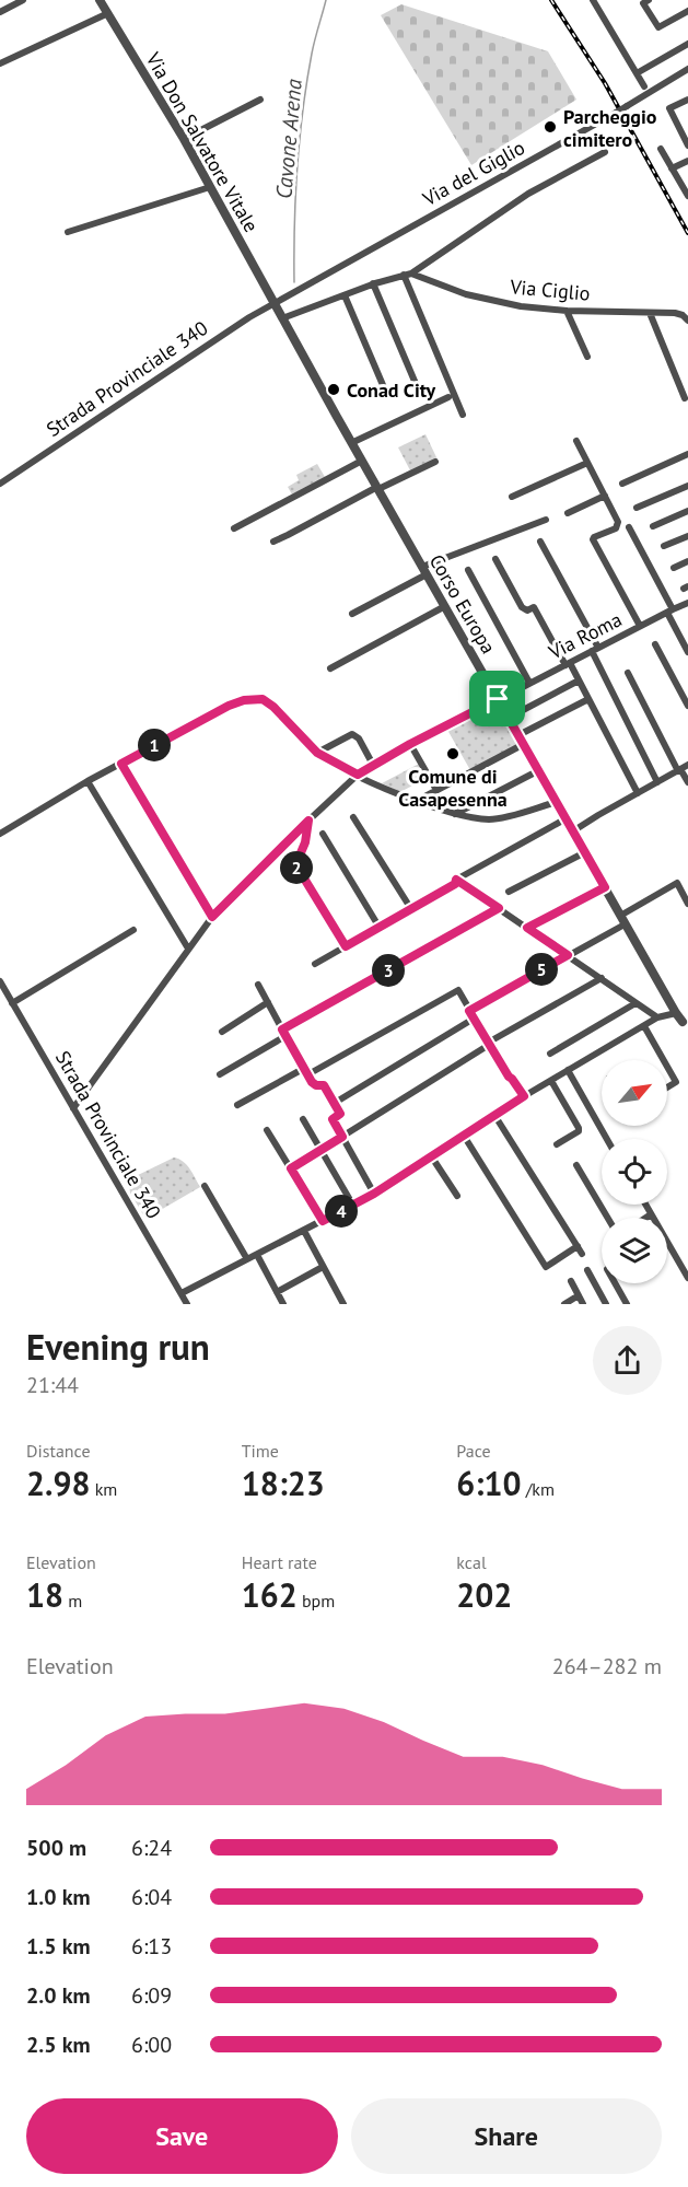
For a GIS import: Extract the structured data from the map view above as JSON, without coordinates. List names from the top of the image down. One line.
{"streets":{"street":["Via Don Salvatore Vitale","Via del Giglio","Via Ciglio","Strada Provinciale 340","Corso Europa","Via Roma"]},"crossings":[["Via Don Salvatore Vitale","Via del Giglio"],["Via Don Salvatore Vitale","Strada Provinciale 340"],["Via Don Salvatore Vitale","Corso Europa"],["Via del Giglio","Strada Provinciale 340"],["Via del Giglio","Corso Europa"],["Via Ciglio","Corso Europa"],["Strada Provinciale 340","Corso Europa"],["Strada Provinciale 340","Via Roma"],["Corso Europa","Via Roma"]],"water":["Cavone Arena"],"places":["Parcheggio cimitero","Conad City","Comune di Casapesenna"],"north":"top right","page":{"pins":["1","2","5","3","4"],"heading":["Evening run","21:44"],"stats":[["Distance","2.98 km"],["Time","18:23"],["Pace","6:10 /km"],["Elevation","18 m"],["Heart rate","162 bpm"],["kcal","202"]],"chart":["Elevation","264–282 m"],"list":[{"name":"500 m","note":"6:24"},{"name":"1.0 km","note":"6:04"},{"name":"1.5 km","note":"6:13"},{"name":"2.0 km","note":"6:09"},{"name":"2.5 km","note":"6:00"}],"buttons":["Save","Share"]}}
